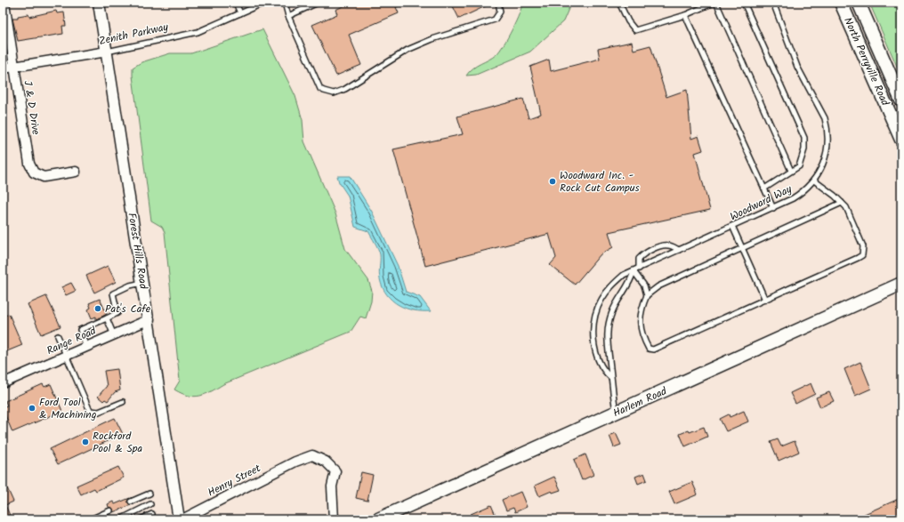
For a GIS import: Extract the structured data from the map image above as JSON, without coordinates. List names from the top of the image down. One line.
{"streets":{"main road":["North Perryville Road","Harlem Road"],"street":["Zenith Parkway","J & D Drive","Forest Hills Road","Range Road","Henry Street"],"lane":["Woodward Way"]},"crossings":[["Zenith Parkway","J & D Drive"],["Zenith Parkway","Forest Hills Road"],["Woodward Way","Harlem Road"],["Forest Hills Road","Range Road"]],"places":["Woodward Inc. - Rock Cut Campus","Pat's Cafe","Ford Tool & Machining","Rockford Pool & Spa"]}
